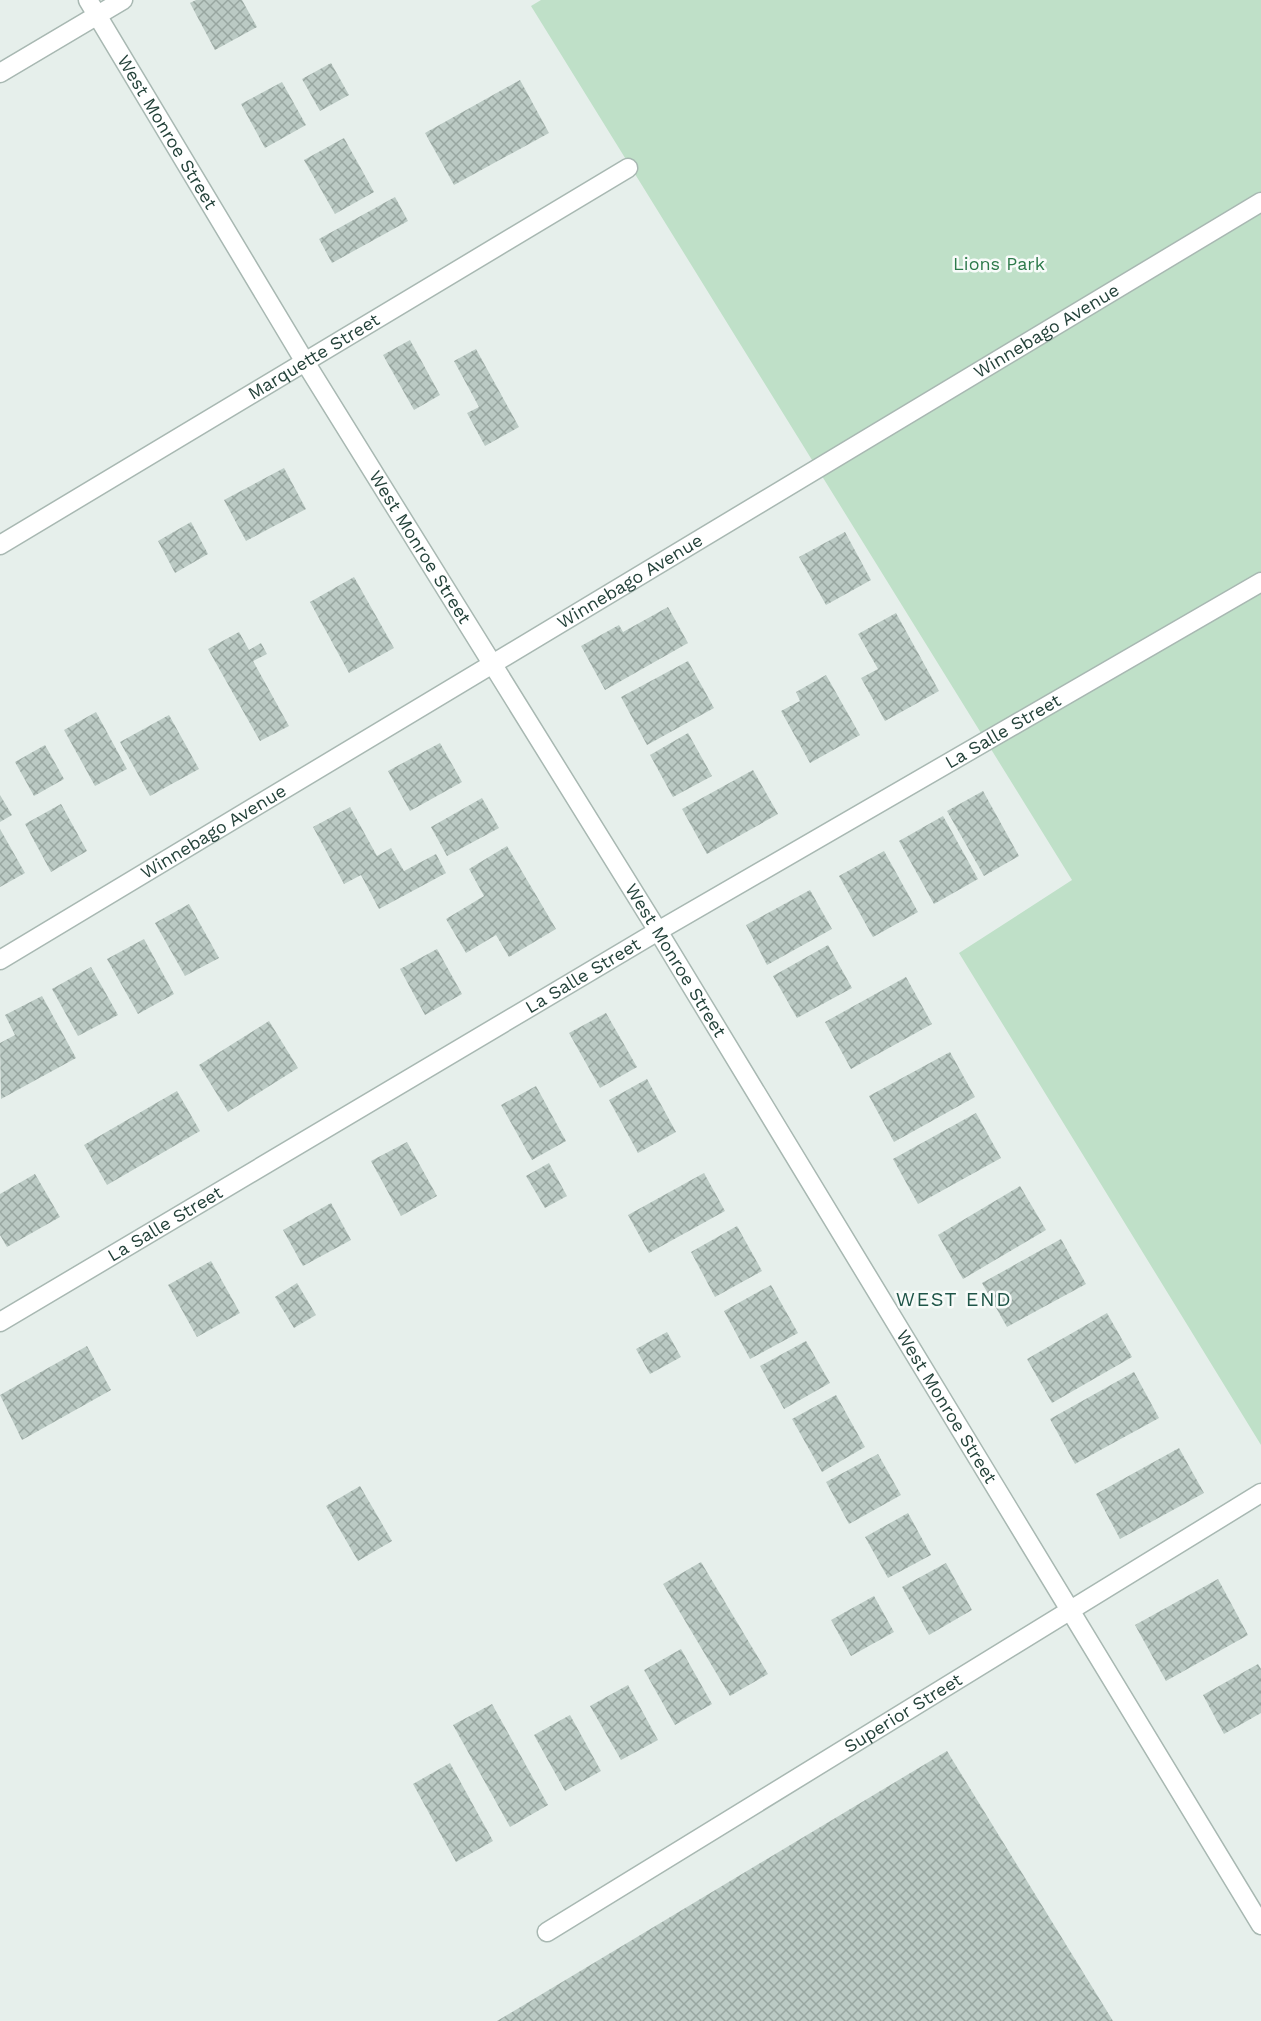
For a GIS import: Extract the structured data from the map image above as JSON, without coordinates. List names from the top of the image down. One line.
{"streets":{"street":["West Monroe Street","Winnebago Avenue","Marquette Street","La Salle Street","Superior Street"]},"crossings":[["West Monroe Street","Winnebago Avenue"],["West Monroe Street","Marquette Street"],["West Monroe Street","La Salle Street"],["West Monroe Street","Superior Street"]],"districts":["WEST END"],"parks":["Lions Park"]}
